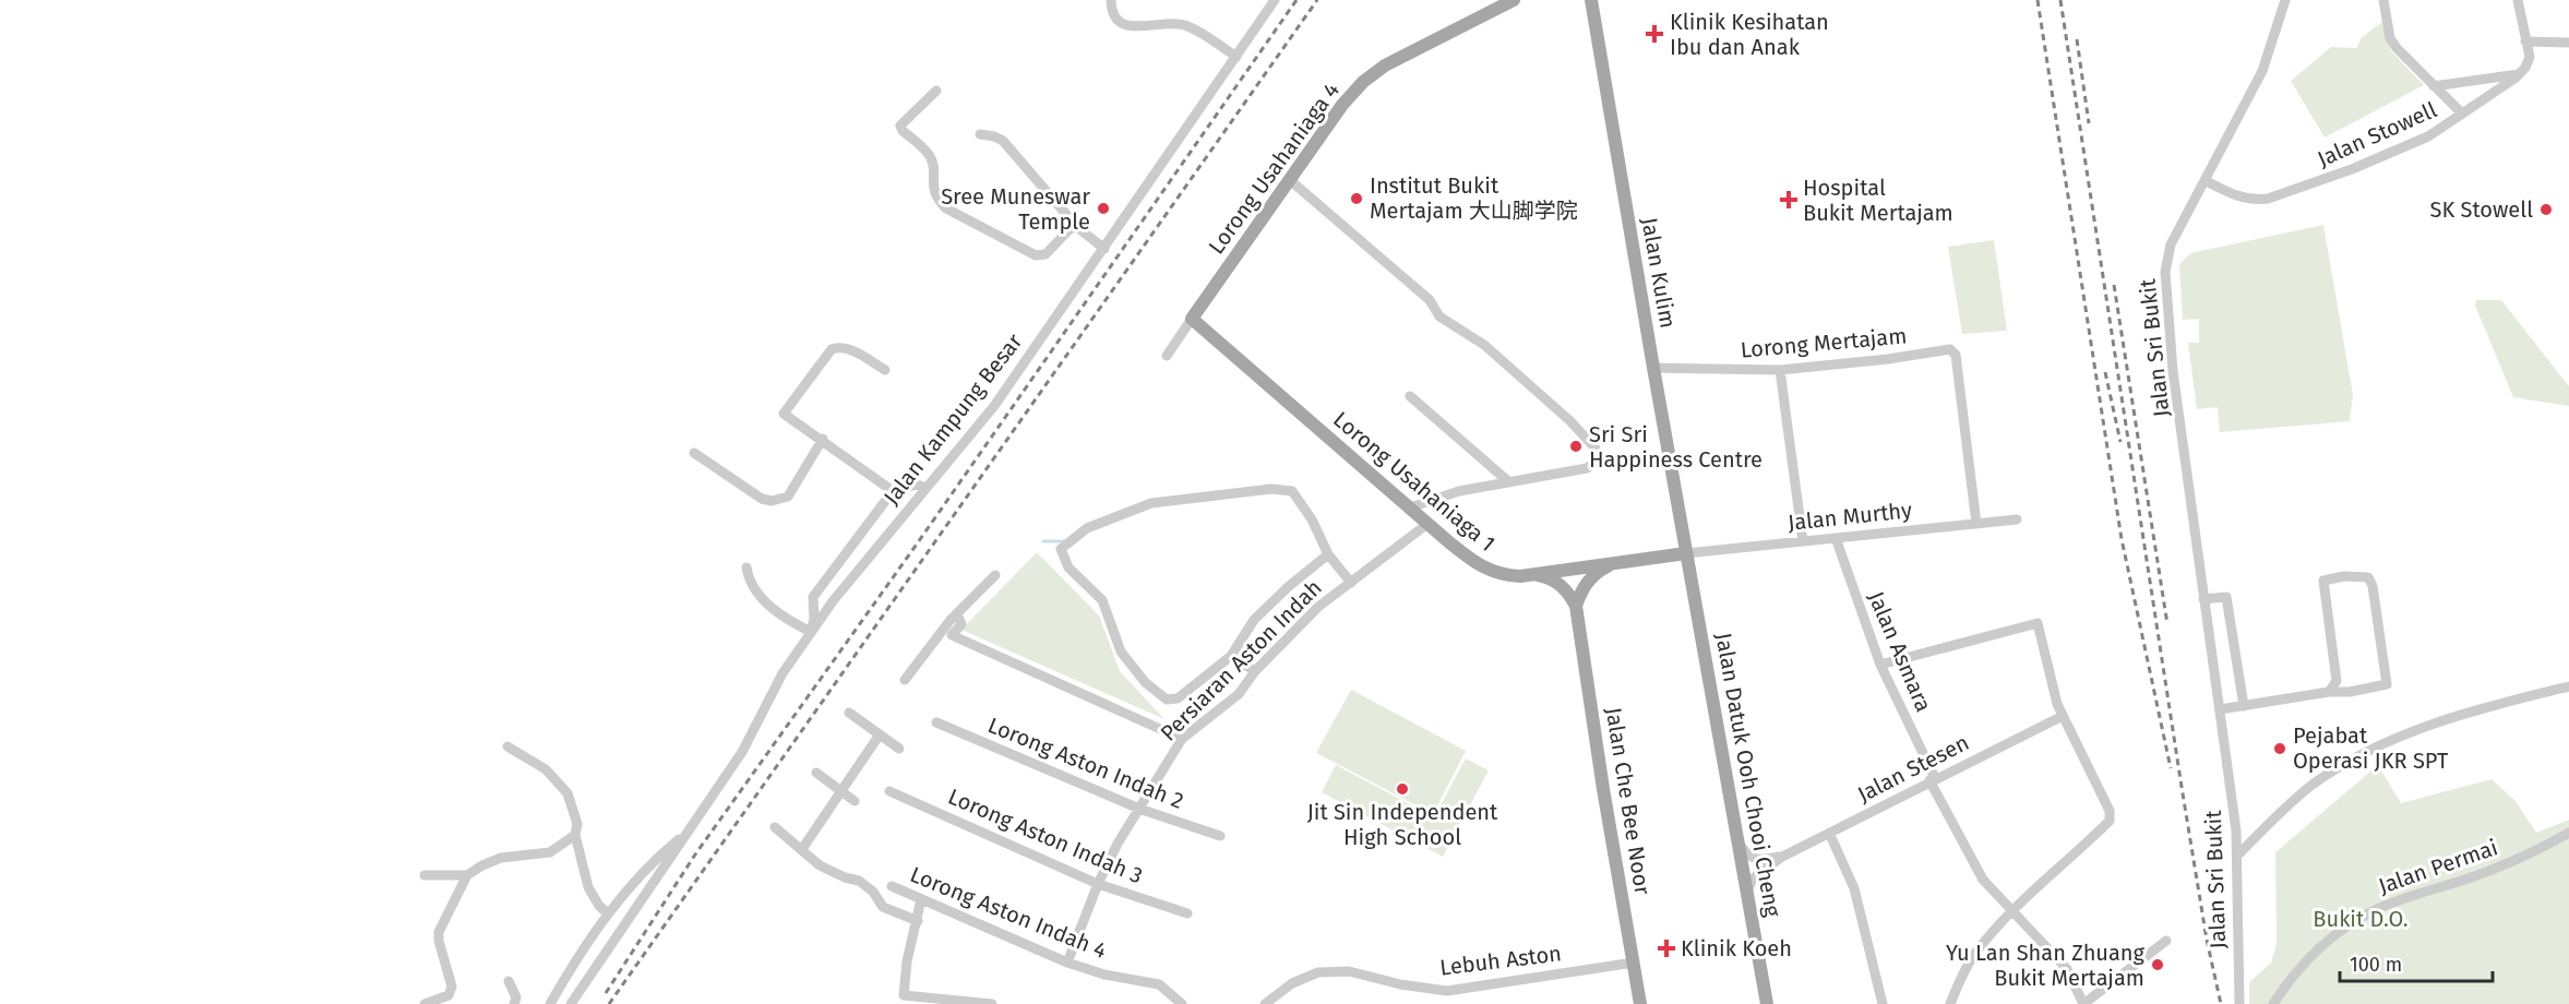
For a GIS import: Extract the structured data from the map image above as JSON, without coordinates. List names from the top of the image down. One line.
{"streets":{"main road":["Lorong Usahaniaga 4","Jalan Kulim","Lorong Usahaniaga 1","Jalan Datuk Ooh Chooi Cheng","Jalan Che Bee Noor"],"street":["Jalan Stowell","Lorong Mertajam","Jalan Sri Bukit","Jalan Kampung Besar","Jalan Murthy","Jalan Asmara","Persiaran Aston Indah","Lorong Aston Indah 2","Jalan Stesen","Lorong Aston Indah 3","Jalan Permai","Lorong Aston Indah 4","Lebuh Aston"]},"crossings":[["Jalan Stowell","Jalan Sri Bukit"],["Lorong Usahaniaga 4","Lorong Usahaniaga 1"],["Jalan Kulim","Lorong Mertajam"],["Jalan Kulim","Lorong Usahaniaga 1"],["Jalan Kulim","Jalan Murthy"],["Jalan Kulim","Jalan Datuk Ooh Chooi Cheng"],["Lorong Mertajam","Jalan Murthy"],["Lorong Usahaniaga 1","Jalan Murthy"],["Lorong Usahaniaga 1","Persiaran Aston Indah"],["Lorong Usahaniaga 1","Jalan Datuk Ooh Chooi Cheng"],["Jalan Murthy","Jalan Asmara"],["Jalan Murthy","Jalan Datuk Ooh Chooi Cheng"],["Jalan Asmara","Jalan Stesen"],["Persiaran Aston Indah","Lorong Aston Indah 2"],["Persiaran Aston Indah","Lorong Aston Indah 3"],["Persiaran Aston Indah","Lorong Aston Indah 4"],["Jalan Stesen","Jalan Datuk Ooh Chooi Cheng"],["Jalan Che Bee Noor","Lebuh Aston"]],"parks":["Bukit D.O."],"places":{"health":["Klinik Kesihatan Ibu dan Anak","Hospital Bukit Mertajam","Klinik Koeh"],"other":["Institut Bukit Mertajam 大山脚学院","Sree Muneswar Temple","SK Stowell","Sri Sri Happiness Centre","Pejabat Operasi JKR SPT","Jit Sin Independent High School","Yu Lan Shan Zhuang Bukit Mertajam"]},"scale_bar":"100 m"}
